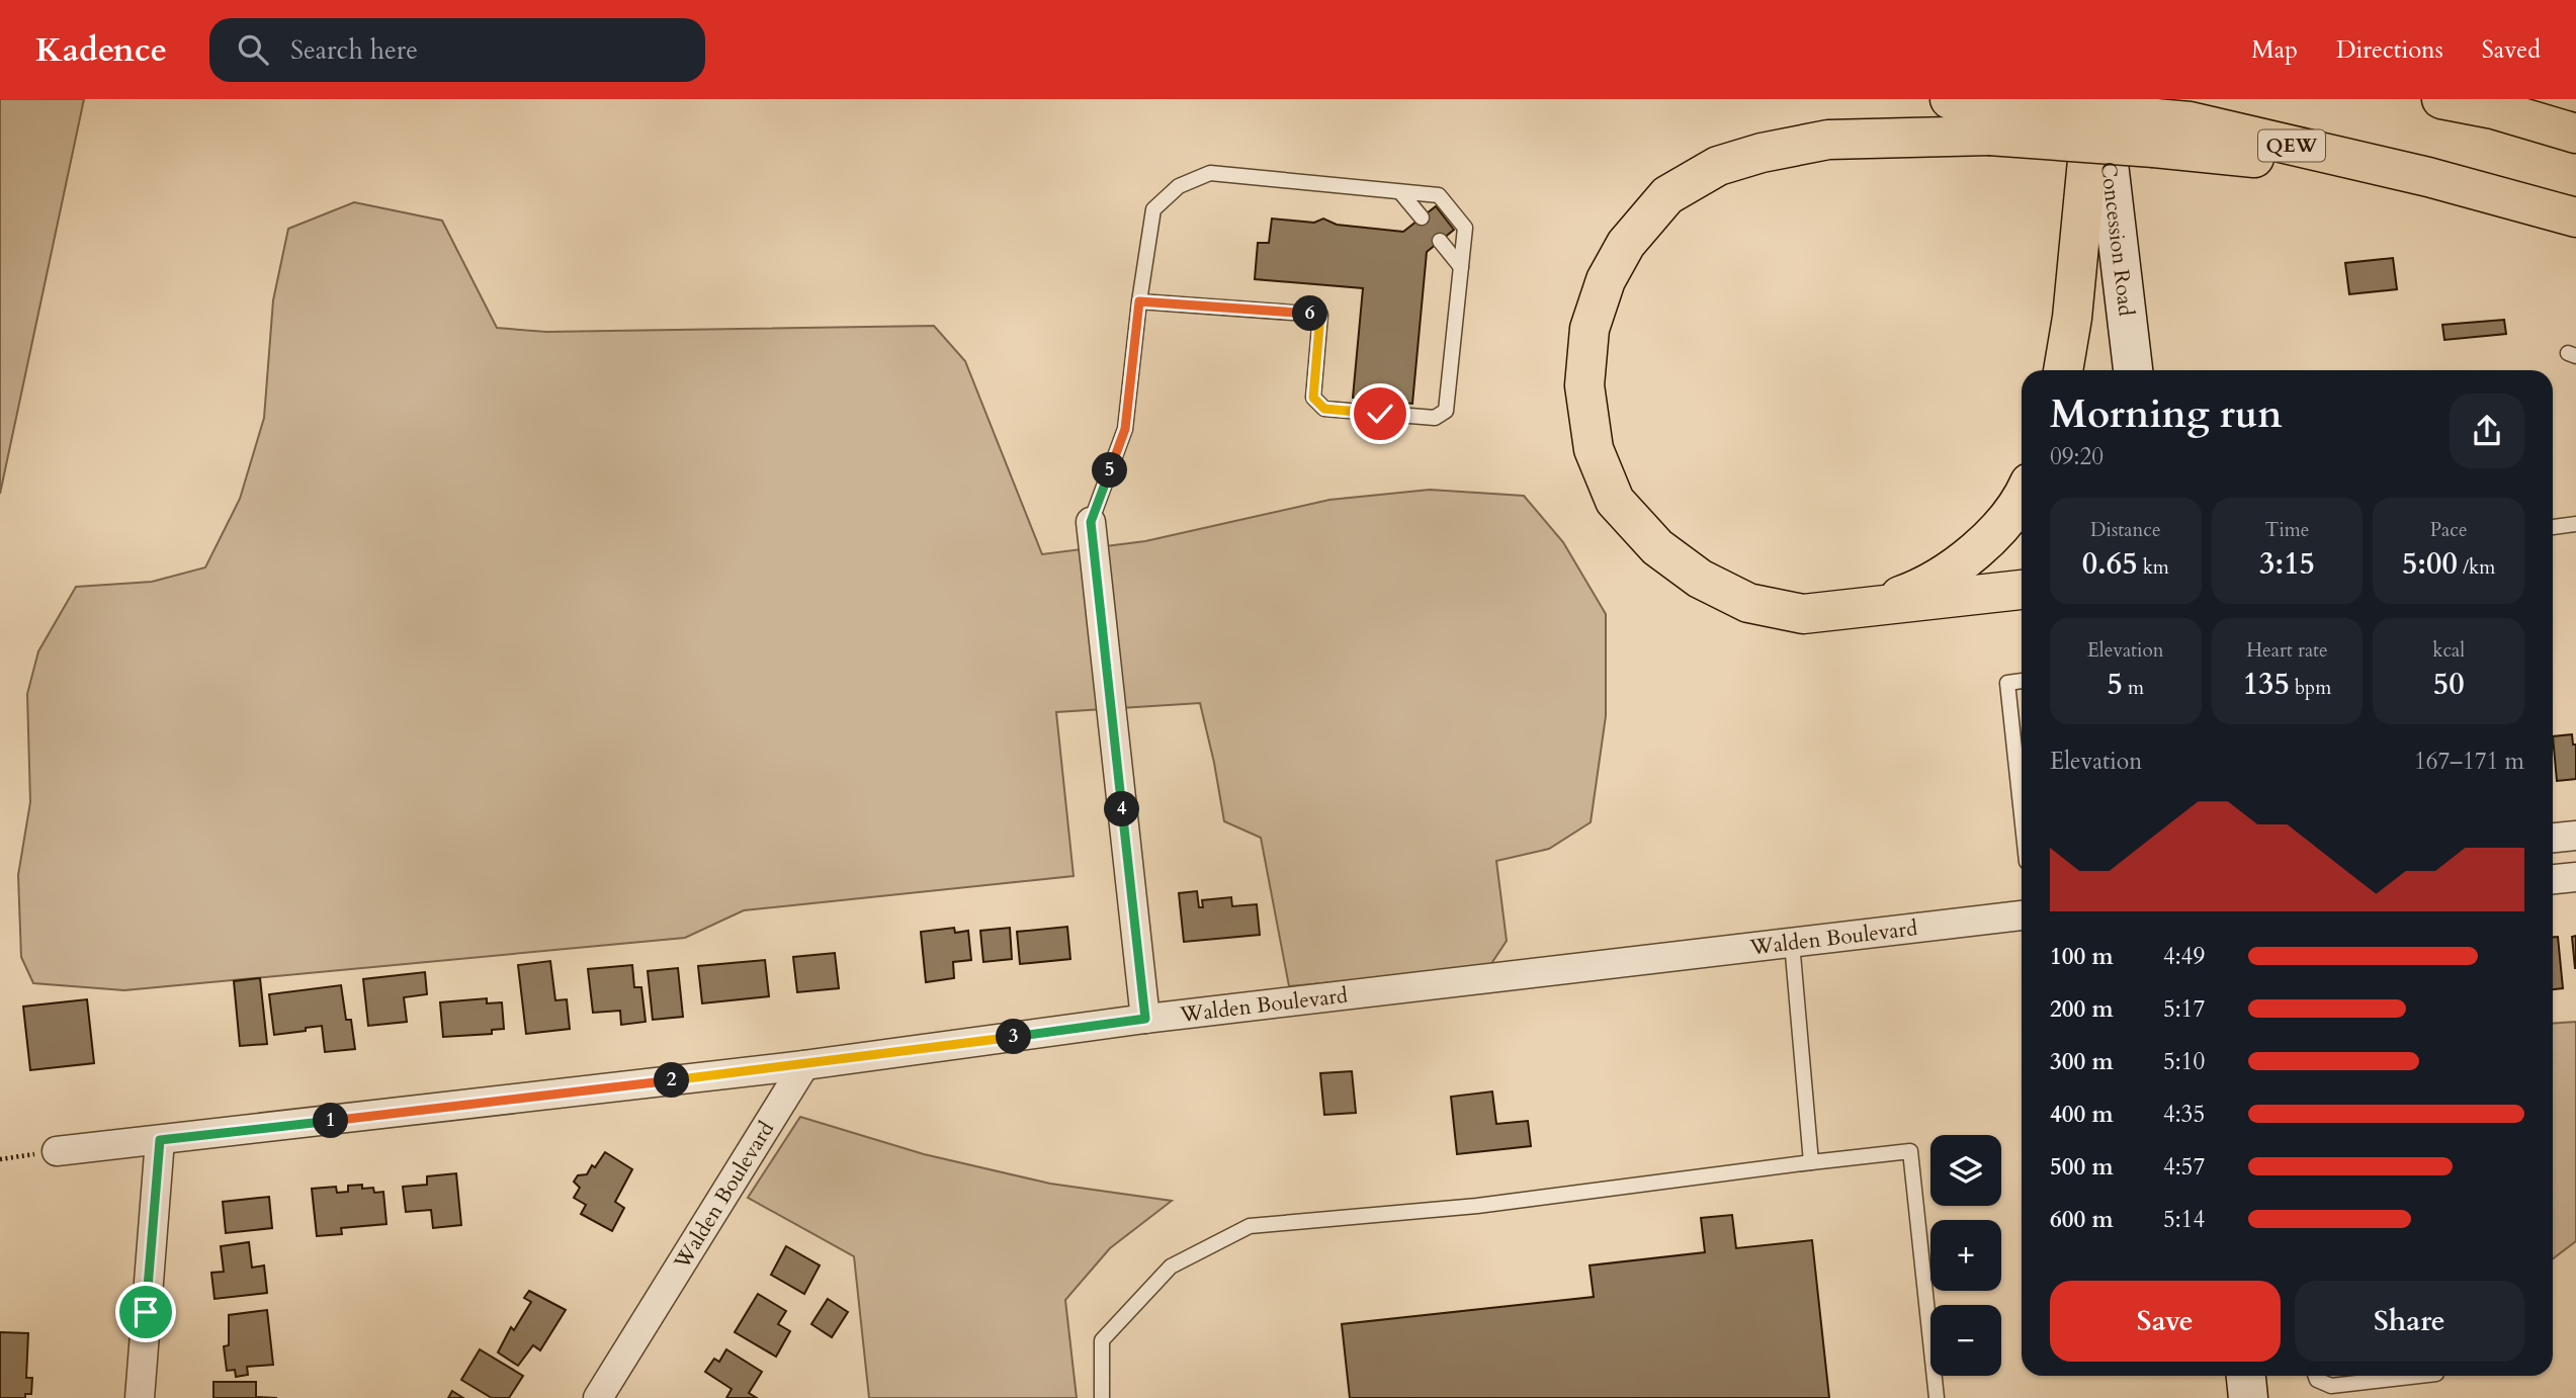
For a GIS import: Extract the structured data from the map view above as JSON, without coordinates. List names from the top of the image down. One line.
{"streets":{"highway":["QEW"],"street":["Concession Road","Walden Boulevard"]},"page":{"header":"Kadence","search":"Search here","nav":["Map","Directions","Saved"],"pins":["6","5","4","3","2","1"],"heading":["Morning run","09:20"],"stats":[["Distance","0.65 km"],["Time","3:15"],["Pace","5:00 /km"],["Elevation","5 m"],["Heart rate","135 bpm"],["kcal","50"]],"chart":["Elevation","167–171 m"],"list":[{"name":"100 m","note":"4:49"},{"name":"200 m","note":"5:17"},{"name":"300 m","note":"5:10"},{"name":"400 m","note":"4:35"},{"name":"500 m","note":"4:57"},{"name":"600 m","note":"5:14"}],"map_buttons":["+","−"],"buttons":["Save","Share"]}}
